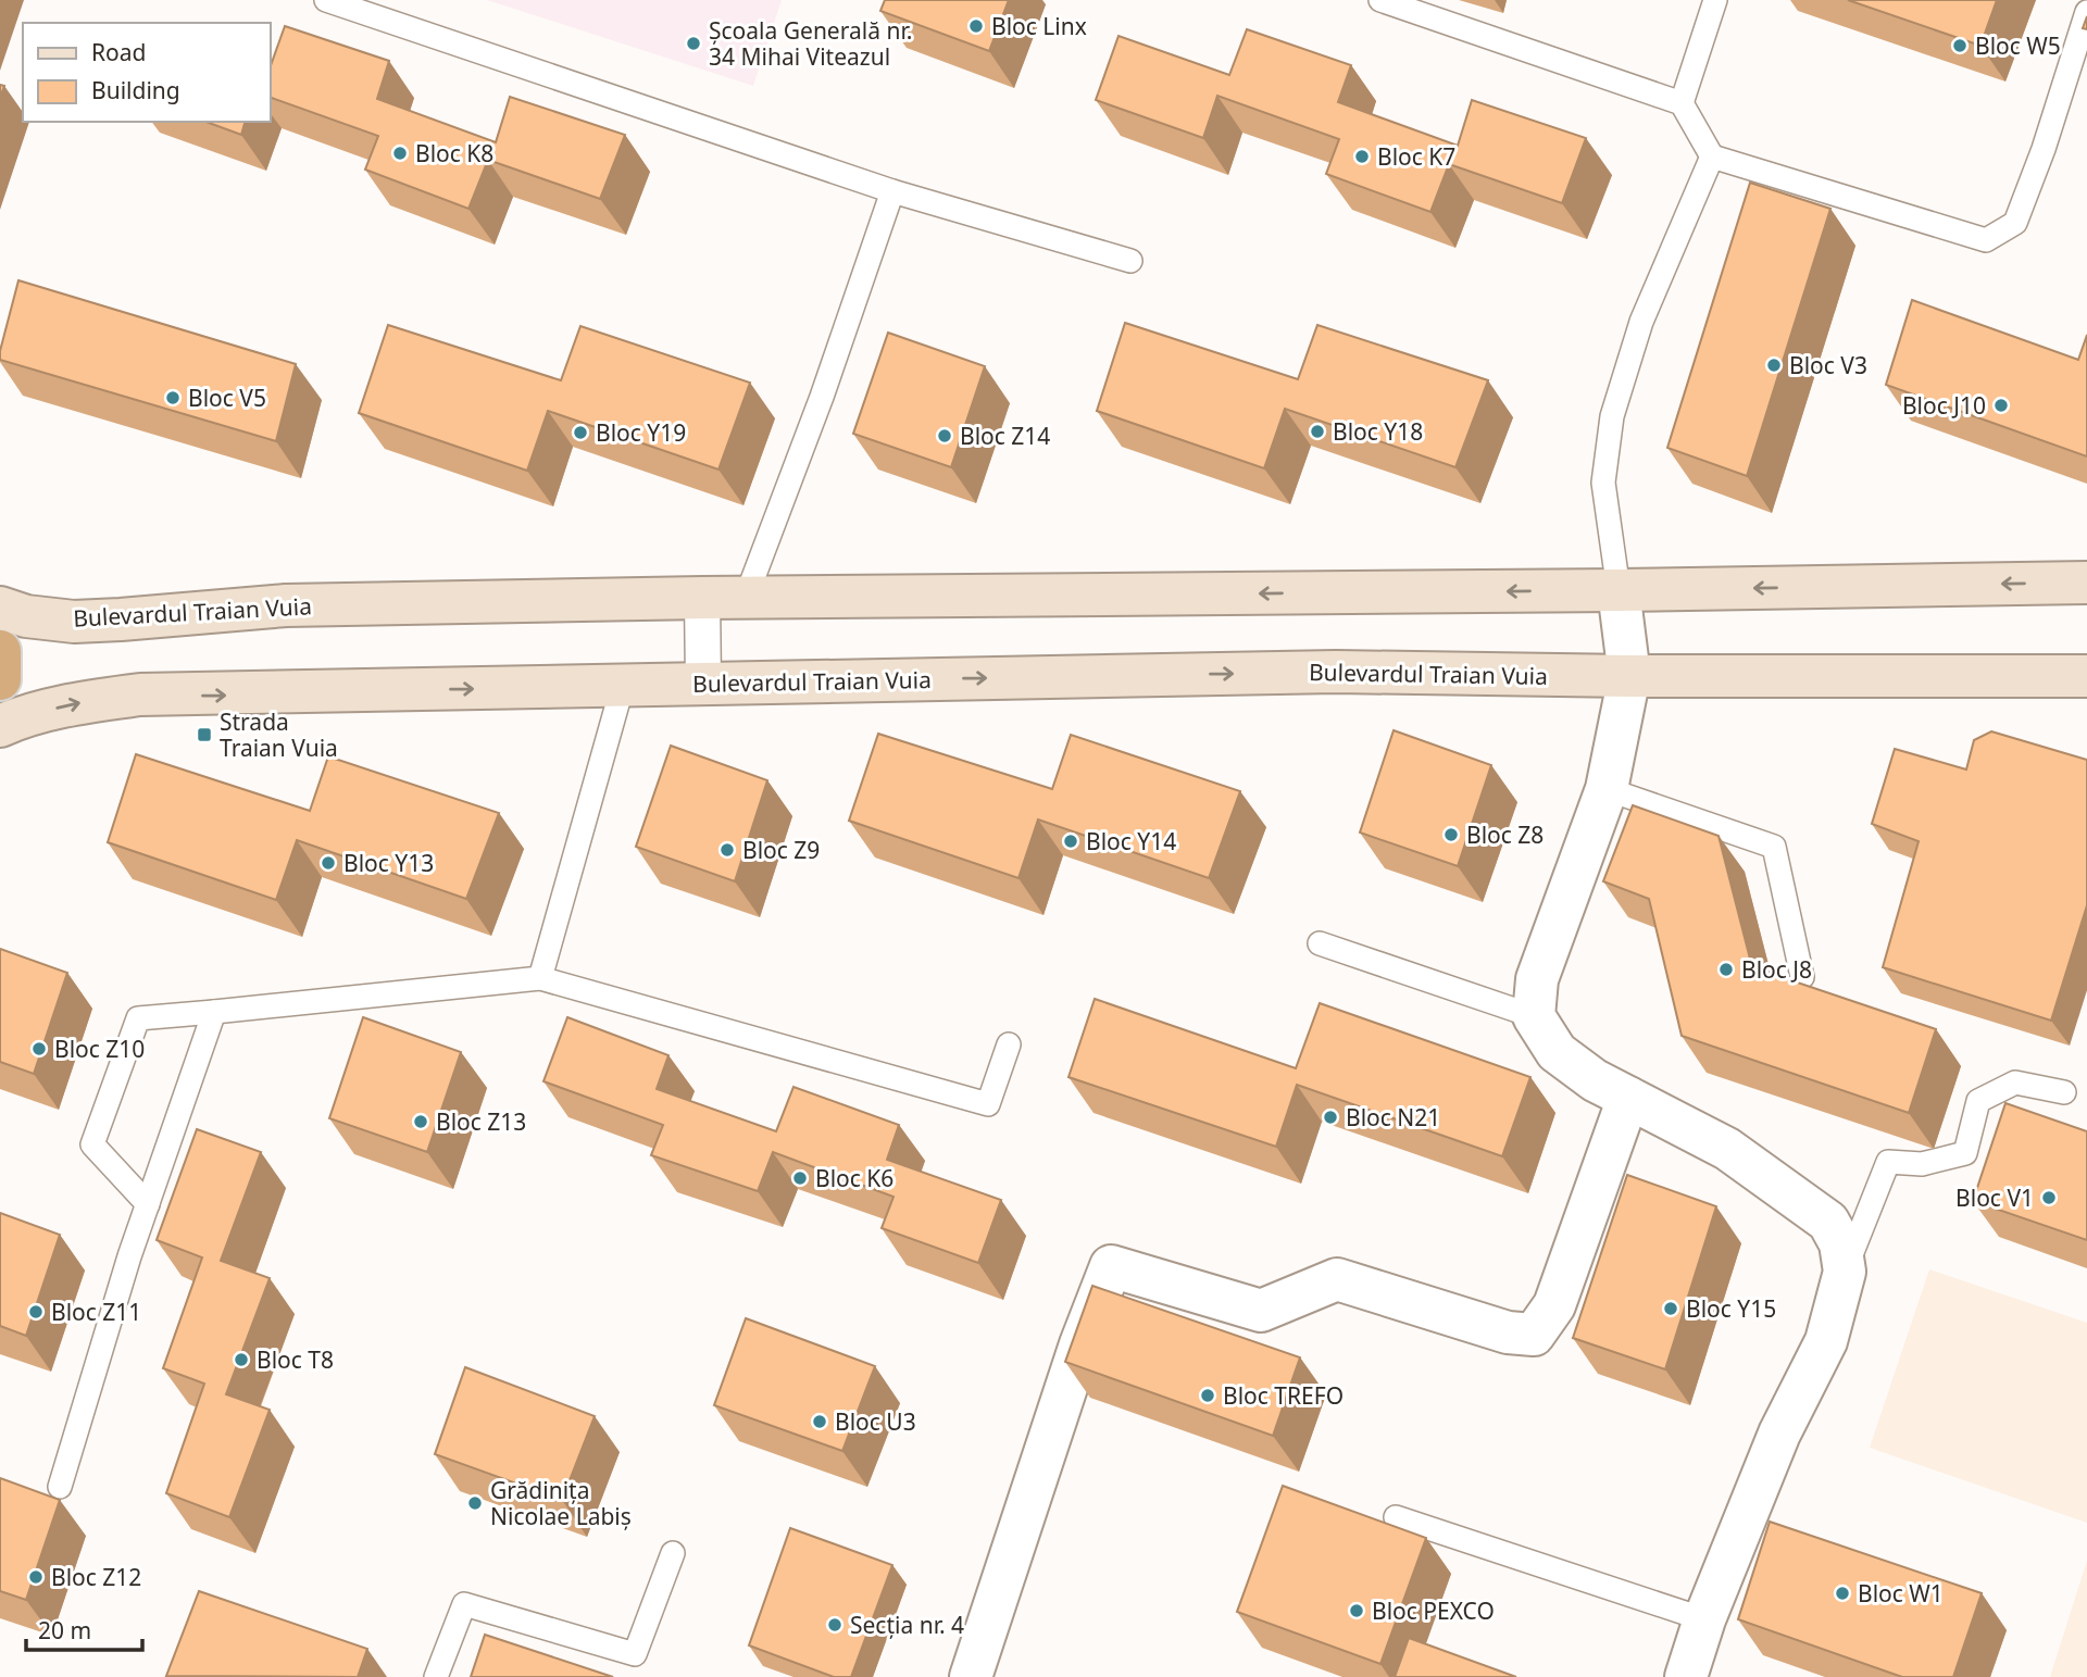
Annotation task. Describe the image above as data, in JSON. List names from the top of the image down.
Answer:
{
  "streets": {
    "main road": ["Bulevardul Traian Vuia"]
  },
  "places": {
    "other": [
      "Bloc Linx",
      "Școala Generală nr. 34 Mihai Viteazul",
      "Bloc W5",
      "Bloc K8",
      "Bloc K7",
      "Bloc V3",
      "Bloc V5",
      "Bloc J10",
      "Bloc Y18",
      "Bloc Y19",
      "Bloc Z14",
      "Bloc Z8",
      "Bloc Y14",
      "Bloc Z9",
      "Bloc Y13",
      "Bloc J8",
      "Bloc Z10",
      "Bloc N21",
      "Bloc Z13",
      "Bloc K6",
      "Bloc V1",
      "Bloc Y15",
      "Bloc Z11",
      "Bloc T8",
      "Bloc TREFO",
      "Bloc U3",
      "Grădinița Nicolae Labiș",
      "Bloc Z12",
      "Bloc W1",
      "Bloc PEXCO",
      "Secția nr. 4"
    ],
    "transit": ["Strada Traian Vuia"]
  },
  "legend": ["Road", "Building"],
  "scale_bar": "20 m"
}
